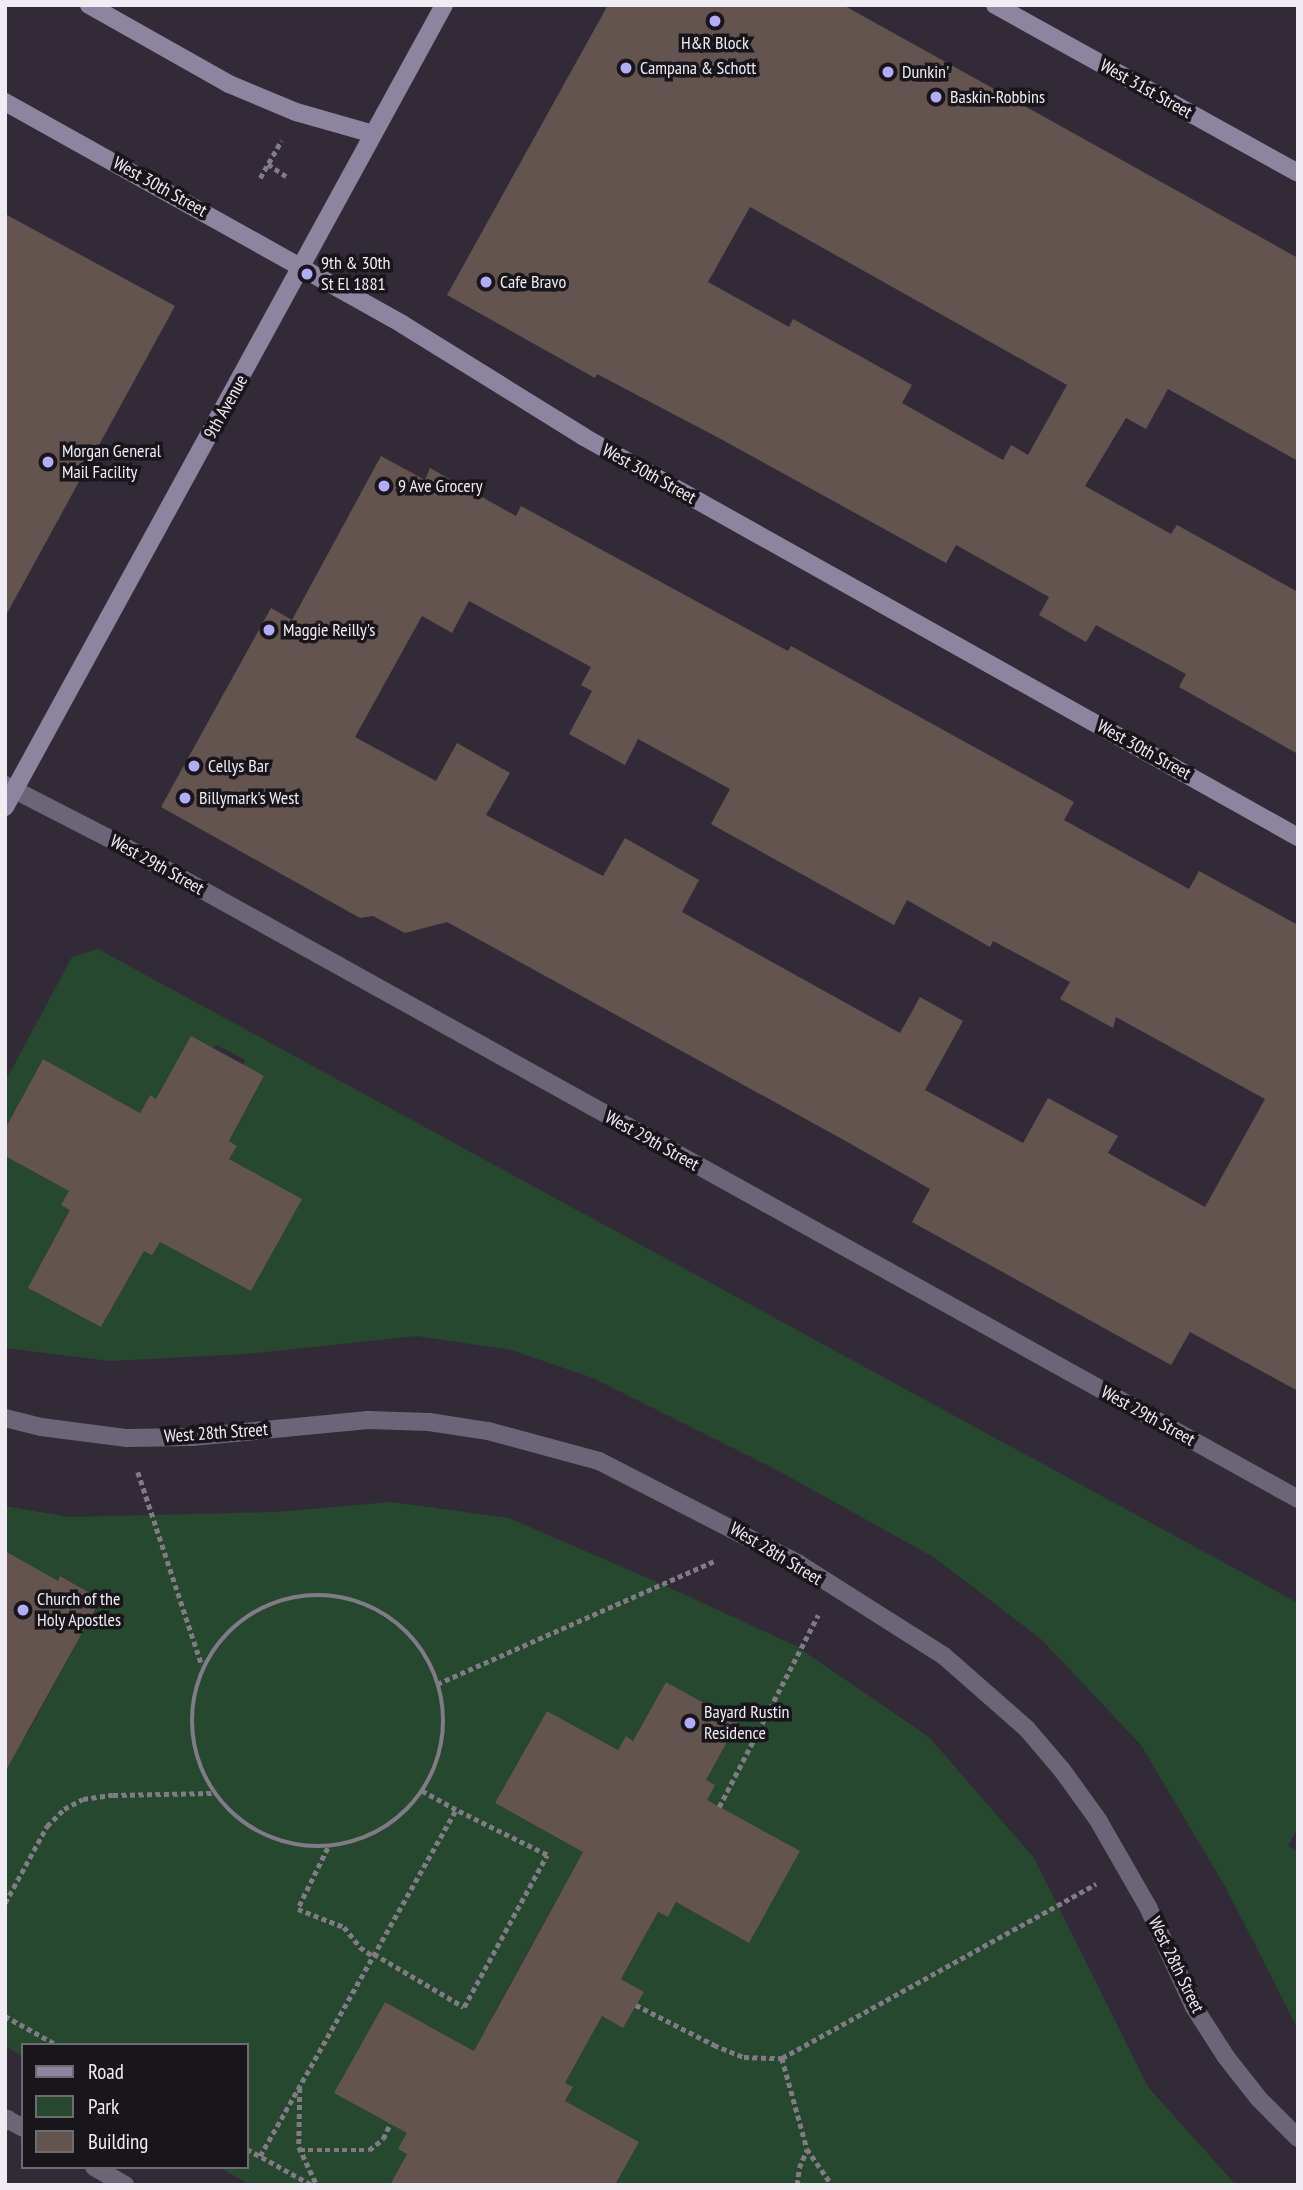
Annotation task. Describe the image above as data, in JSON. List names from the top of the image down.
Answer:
{
  "streets": {
    "main road": ["West 31st Street", "West 30th Street", "9th Avenue"],
    "street": ["West 29th Street", "West 28th Street"]
  },
  "crossings": [
    ["West 30th Street", "9th Avenue"],
    ["9th Avenue", "West 29th Street"]
  ],
  "places": [
    "H&R Block",
    "Campana & Schott",
    "Dunkin'",
    "Baskin-Robbins",
    "9th & 30th St El 1881",
    "Cafe Bravo",
    "Morgan General Mail Facility",
    "9 Ave Grocery",
    "Maggie Reilly's",
    "Cellys Bar",
    "Billymark's West",
    "Church of the Holy Apostles",
    "Bayard Rustin Residence"
  ],
  "legend": ["Road", "Park", "Building"]
}
